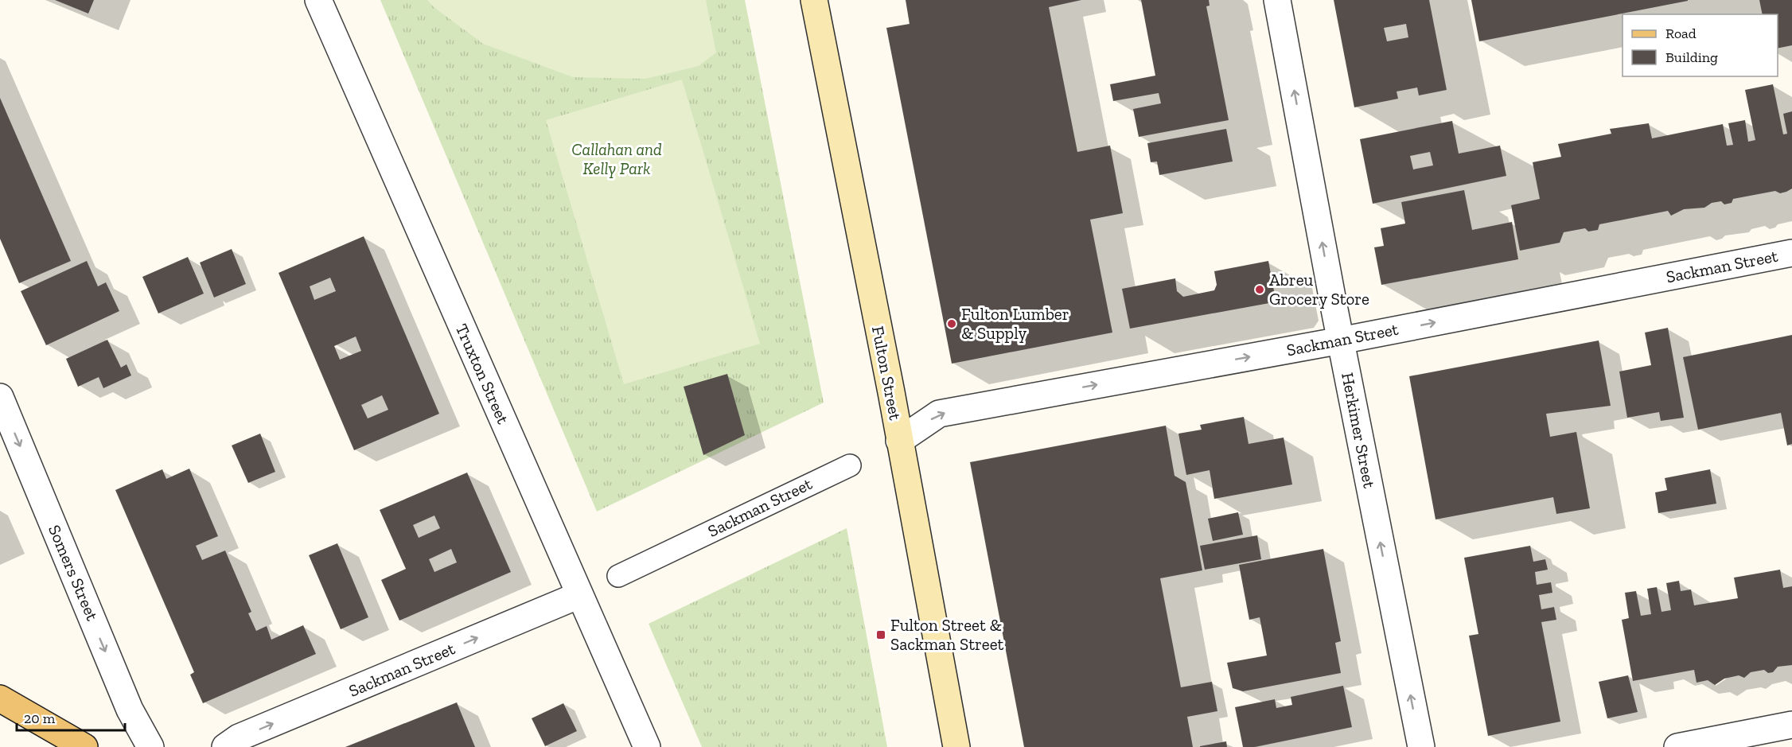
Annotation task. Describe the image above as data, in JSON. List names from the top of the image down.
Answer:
{
  "streets": {
    "main road": ["Fulton Street"],
    "street": [
      "Sackman Street",
      "Truxton Street",
      "Herkimer Street",
      "Somers Street"
    ]
  },
  "crossings": [
    ["Sackman Street", "Fulton Street"],
    ["Sackman Street", "Truxton Street"],
    ["Sackman Street", "Herkimer Street"]
  ],
  "one_way": ["Sackman Street", "Herkimer Street", "Somers Street"],
  "parks": ["Callahan and Kelly Park"],
  "places": {
    "other": ["Abreu Grocery Store", "Fulton Lumber & Supply"],
    "transit": ["Fulton Street & Sackman Street"]
  },
  "legend": ["Road", "Building"],
  "scale_bar": "20 m"
}
